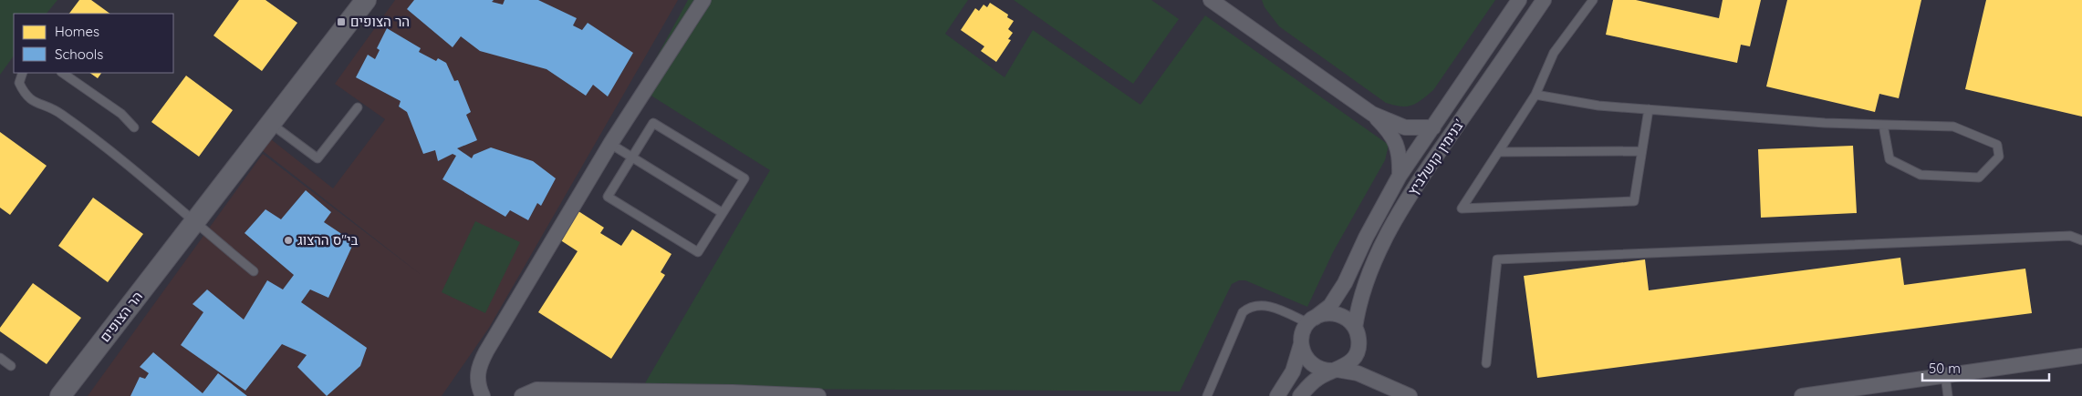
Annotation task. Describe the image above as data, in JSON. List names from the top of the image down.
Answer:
{
  "streets": {
    "street": ["בנימין קושלביץ'", "הר הצופים"]
  },
  "places": {
    "transit": ["הר הצופים"],
    "other": ["בי\"ס הרצוג"]
  },
  "legend": ["Homes", "Schools"],
  "scale_bar": "50 m"
}
